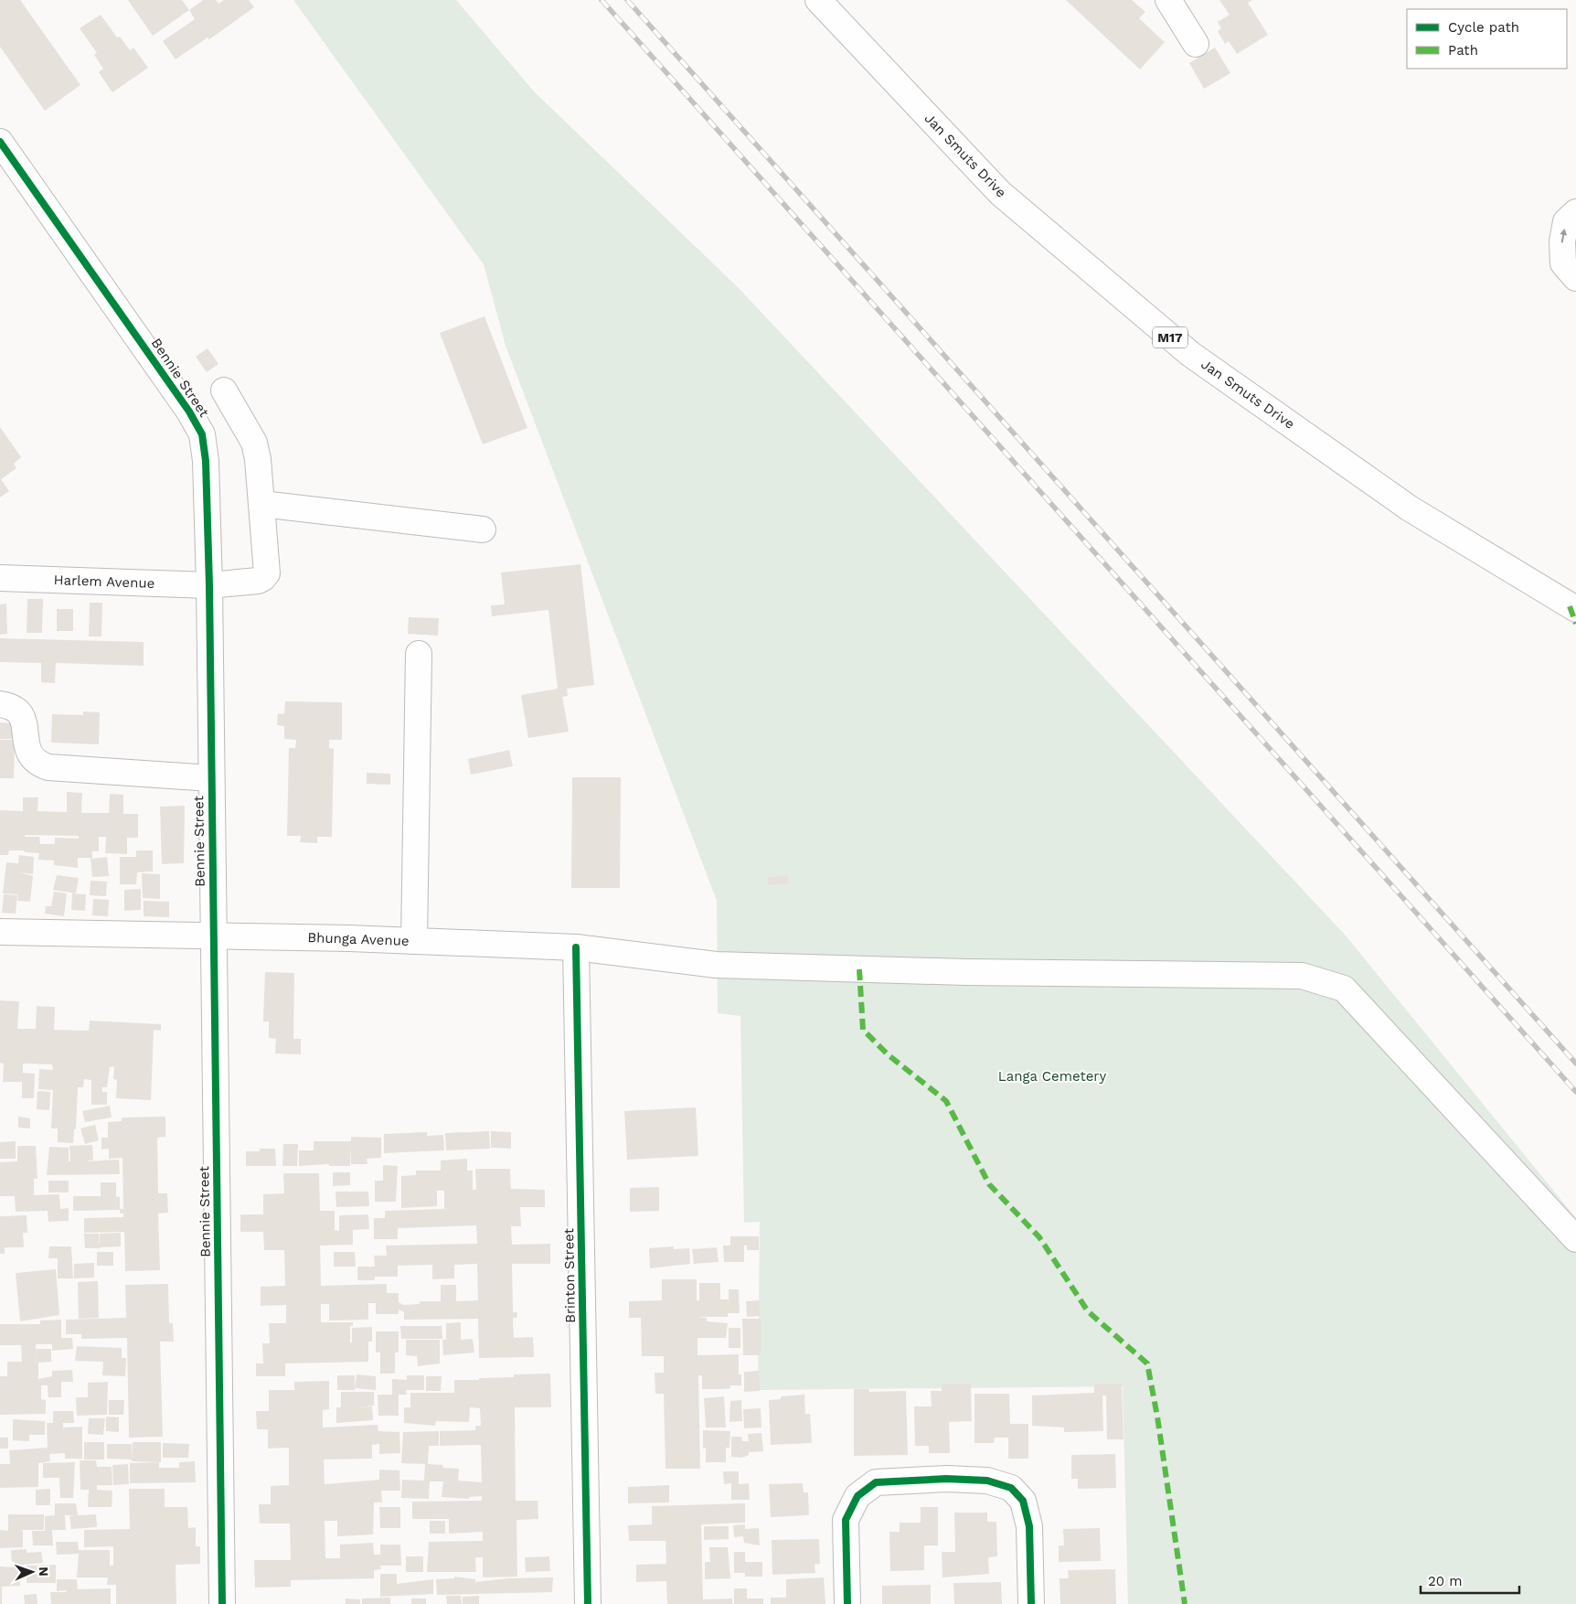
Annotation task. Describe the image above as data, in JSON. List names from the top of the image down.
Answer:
{
  "streets": {
    "street": [
      "Jan Smuts Drive",
      "M17",
      "Bennie Street",
      "Harlem Avenue",
      "Bhunga Avenue",
      "Brinton Street"
    ]
  },
  "crossings": [
    ["Bennie Street", "Harlem Avenue"],
    ["Bennie Street", "Bhunga Avenue"],
    ["Bhunga Avenue", "Brinton Street"]
  ],
  "parks": ["Langa Cemetery"],
  "legend": ["Cycle path", "Path"],
  "scale_bar": "20 m",
  "north": "right"
}
